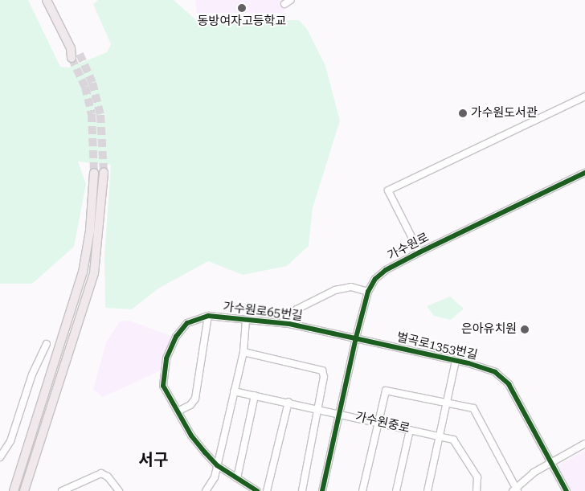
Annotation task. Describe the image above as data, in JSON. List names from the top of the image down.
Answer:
{
  "streets": {
    "street": [
      "가수원로",
      "가수원로65번길",
      "벌곡로1353번길",
      "가수원중로"
    ]
  },
  "crossings": [
    ["가수원로", "가수원로65번길"],
    ["가수원로", "벌곡로1353번길"],
    ["가수원로", "가수원중로"],
    ["가수원로65번길", "벌곡로1353번길"],
    ["가수원로65번길", "가수원중로"]
  ],
  "districts": ["서구"],
  "places": ["동방여자고등학교", "가수원도서관", "은아유치원"]
}
